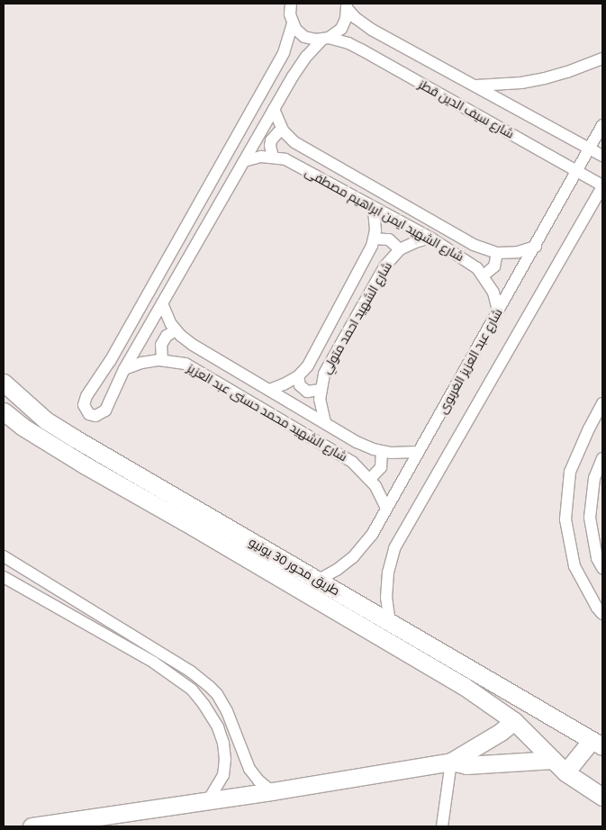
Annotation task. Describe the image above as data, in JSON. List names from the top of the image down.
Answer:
{
  "streets": {
    "street": [
      "شارع سيف الدين قطز",
      "شارع الشهيد ايمن ابراهيم مصطفى",
      "شارع الشهيد احمد متولي",
      "شارع عبد العزيز الغربوى",
      "شارع الشهيد محمد حسنى عبد العزيز",
      "طريق محور 30 يونيو"
    ]
  },
  "crossings": [
    ["شارع سيف الدين قطز", "شارع عبد العزيز الغربوى"],
    ["شارع الشهيد ايمن ابراهيم مصطفى", "شارع الشهيد احمد متولي"],
    ["شارع الشهيد ايمن ابراهيم مصطفى", "شارع عبد العزيز الغربوى"],
    ["شارع الشهيد احمد متولي", "شارع الشهيد محمد حسنى عبد العزيز"],
    ["شارع عبد العزيز الغربوى", "شارع الشهيد محمد حسنى عبد العزيز"],
    ["شارع عبد العزيز الغربوى", "طريق محور 30 يونيو"]
  ]
}
